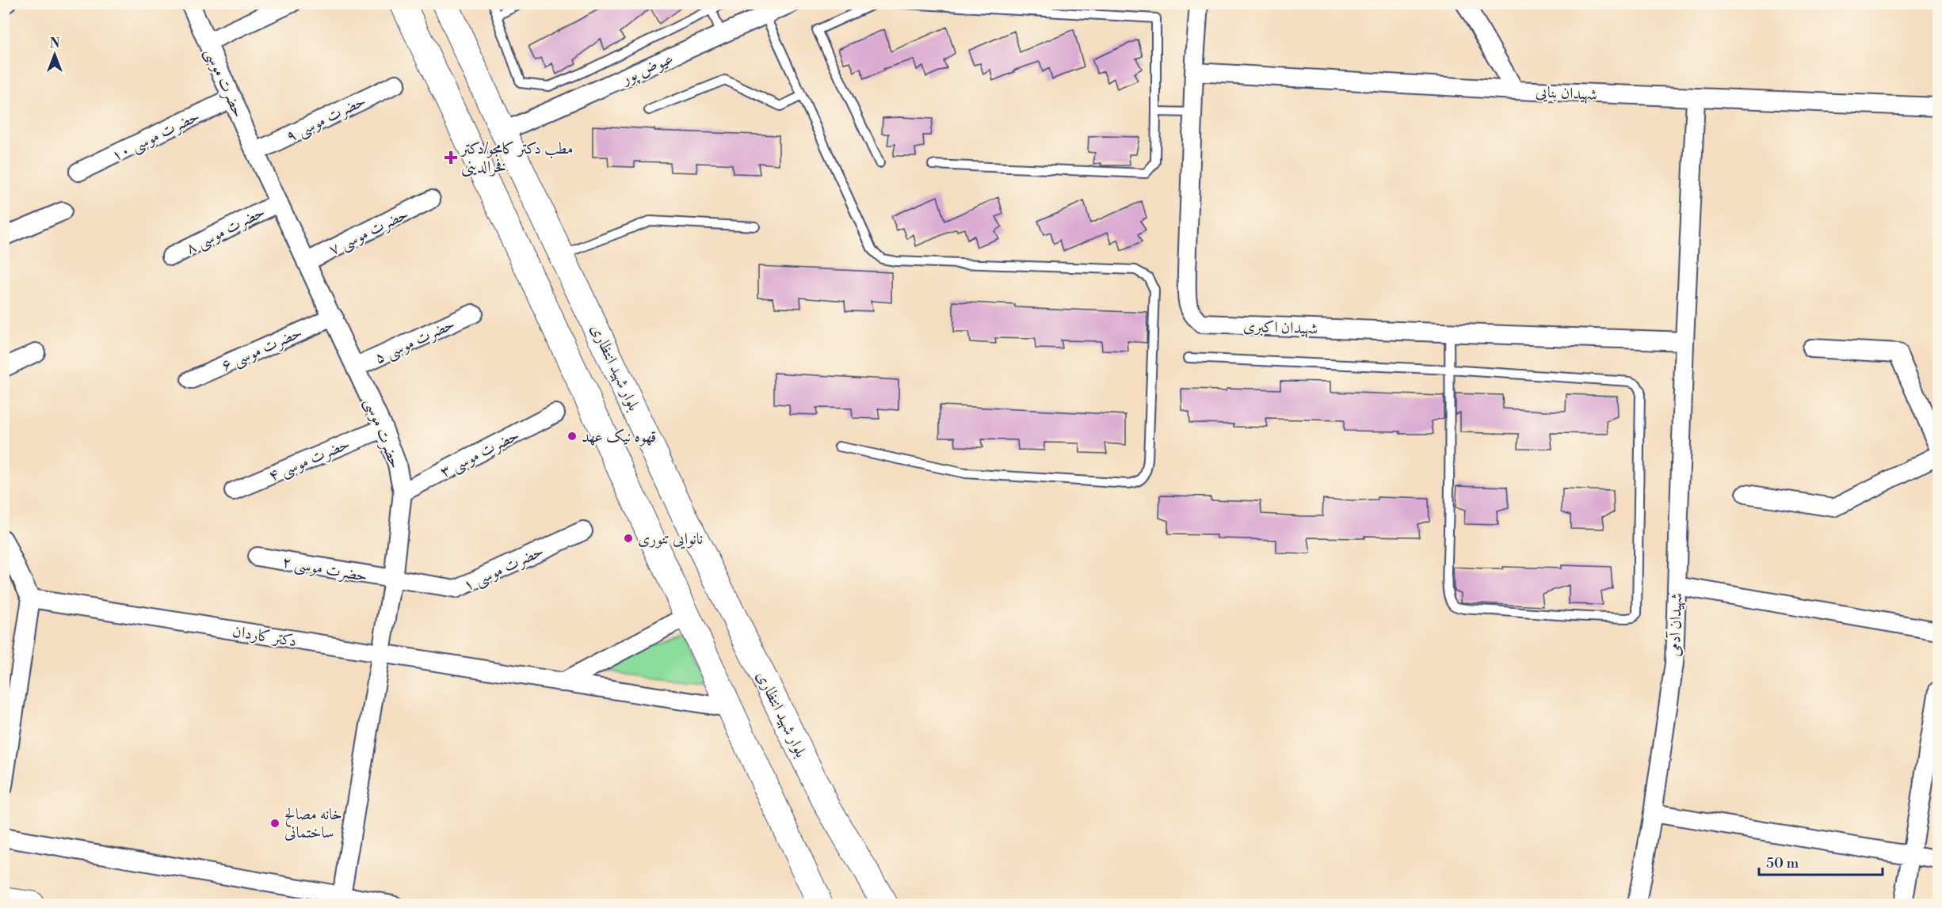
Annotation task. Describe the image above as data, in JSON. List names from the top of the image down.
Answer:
{
  "streets": {
    "main road": ["بلوار شهید انتظاری"],
    "street": [
      "عیوض پور",
      "حضرت موسی",
      "شهیدان بنایی",
      "حضرت موسی ۹",
      "حضرت موسی ۱۰",
      "حضرت موسی ۸",
      "حضرت موسی ۷",
      "شهیدان اکبری",
      "حضرت موسی ۵",
      "حضرت موسی ۶",
      "حضرت موسی ۳",
      "حضرت موسی ۴",
      "حضرت موسی ۱",
      "حضرت موسی ۲",
      "شهیدان آدمی",
      "دکتر کاردان"
    ]
  },
  "crossings": [
    ["عیوض پور", "بلوار شهید انتظاری"],
    ["حضرت موسی", "حضرت موسی ۹"],
    ["حضرت موسی", "حضرت موسی ۱۰"],
    ["حضرت موسی", "حضرت موسی ۸"],
    ["حضرت موسی", "حضرت موسی ۷"],
    ["حضرت موسی", "حضرت موسی ۵"],
    ["حضرت موسی", "حضرت موسی ۶"],
    ["حضرت موسی", "حضرت موسی ۳"],
    ["حضرت موسی", "حضرت موسی ۴"],
    ["حضرت موسی", "حضرت موسی ۱"],
    ["حضرت موسی", "حضرت موسی ۲"],
    ["حضرت موسی", "دکتر کاردان"],
    ["شهیدان بنایی", "شهیدان اکبری"],
    ["شهیدان بنایی", "شهیدان آدمی"],
    ["شهیدان اکبری", "شهیدان آدمی"],
    ["حضرت موسی ۱", "حضرت موسی ۲"]
  ],
  "places": {
    "health": ["مطب دکتر کامجو/دکتر فخرالدینی"],
    "other": ["قهوه نیک عهد", "نانوایی تنوری", "خانه مصالح ساختمانی"]
  },
  "scale_bar": "50 m",
  "north": "top"
}
